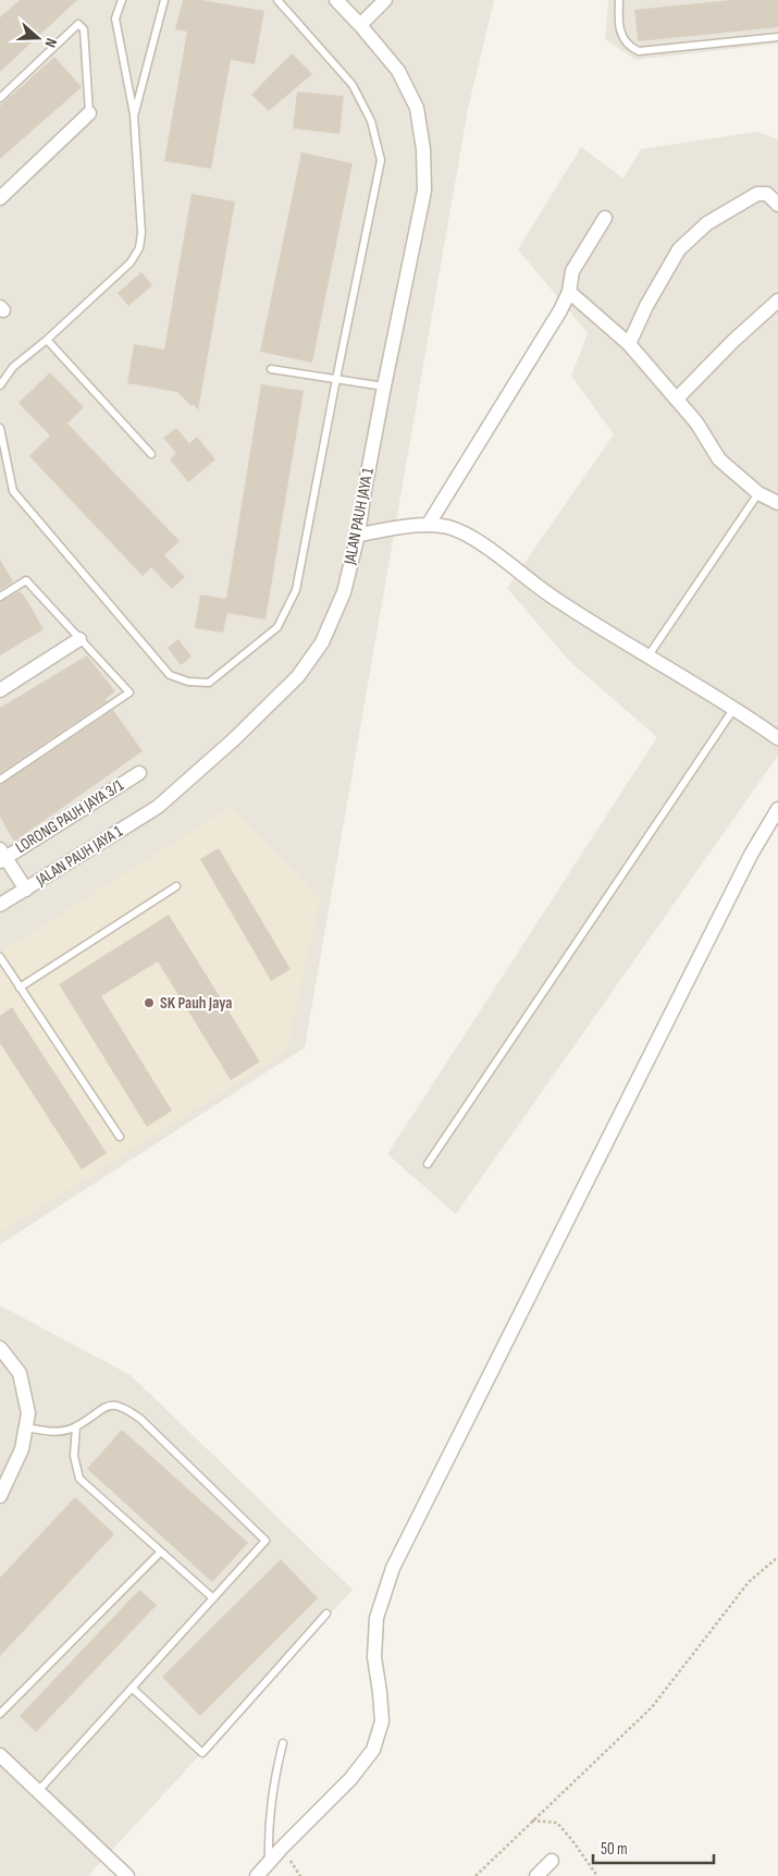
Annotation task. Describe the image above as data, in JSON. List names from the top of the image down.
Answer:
{
  "streets": {
    "street": ["JALAN PAUH JAYA 1", "LORONG PAUH JAYA 3/1"]
  },
  "places": ["SK Pauh Jaya"],
  "scale_bar": "50 m",
  "north": "right"
}
